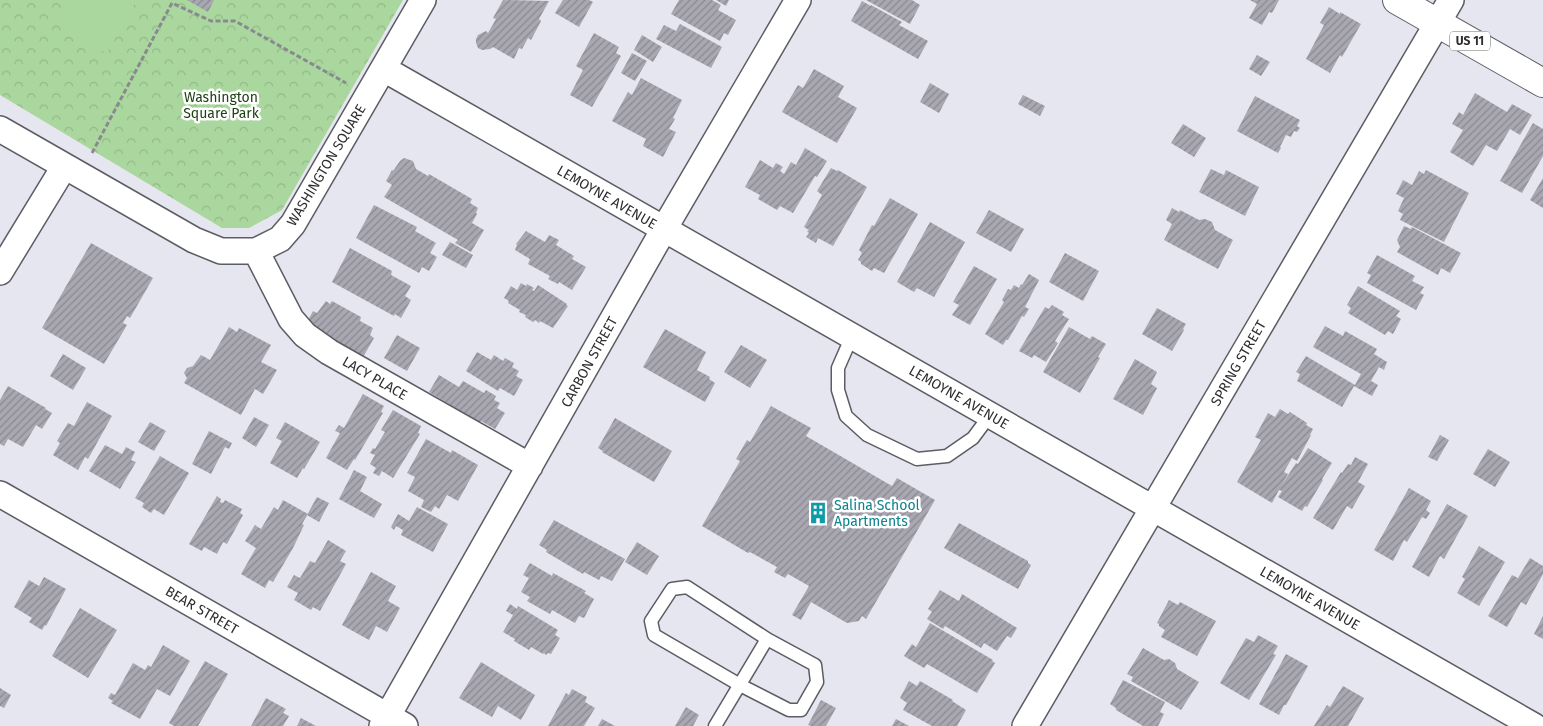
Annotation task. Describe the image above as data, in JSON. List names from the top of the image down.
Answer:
{
  "streets": {
    "main road": ["US 11"],
    "street": [
      "WASHINGTON SQUARE",
      "LEMOYNE AVENUE",
      "CARBON STREET",
      "SPRING STREET",
      "LACY PLACE",
      "BEAR STREET"
    ]
  },
  "crossings": [
    ["US 11", "SPRING STREET"],
    ["WASHINGTON SQUARE", "LEMOYNE AVENUE"],
    ["WASHINGTON SQUARE", "LACY PLACE"],
    ["LEMOYNE AVENUE", "CARBON STREET"],
    ["LEMOYNE AVENUE", "SPRING STREET"],
    ["CARBON STREET", "LACY PLACE"],
    ["CARBON STREET", "BEAR STREET"]
  ],
  "parks": ["Washington Square Park"],
  "places": {
    "building": ["Salina School Apartments"]
  }
}
